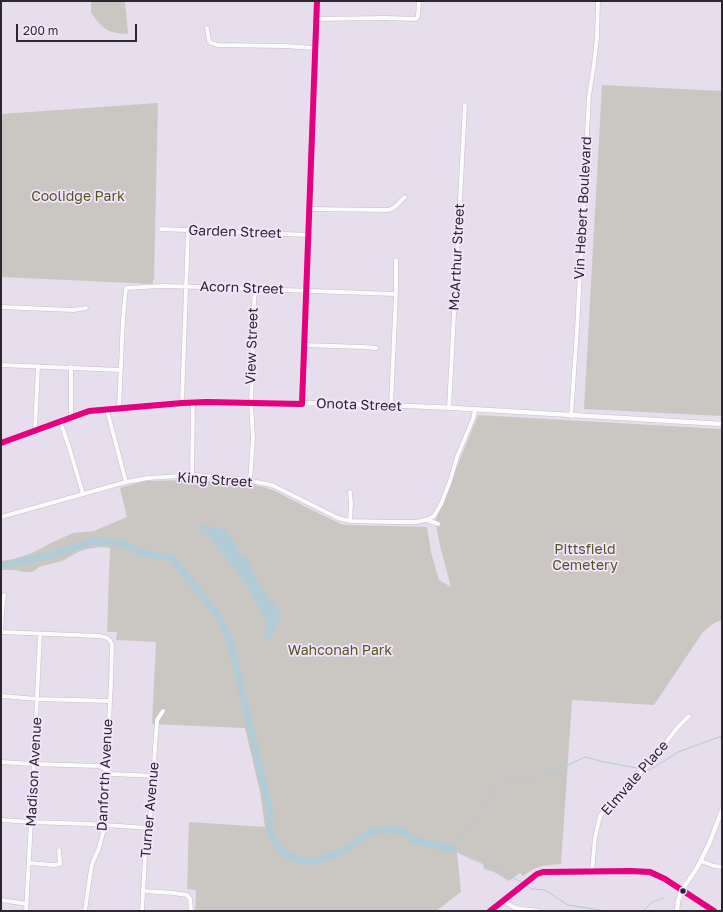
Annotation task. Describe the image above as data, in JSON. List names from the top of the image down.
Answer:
{
  "streets": {
    "street": [
      "Vin Hebert Boulevard",
      "Garden Street",
      "McArthur Street",
      "Acorn Street",
      "View Street",
      "Onota Street",
      "King Street",
      "Madison Avenue",
      "Danforth Avenue",
      "Elmvale Place",
      "Turner Avenue"
    ]
  },
  "crossings": [
    ["Vin Hebert Boulevard", "Onota Street"],
    ["McArthur Street", "Onota Street"],
    ["Acorn Street", "View Street"],
    ["View Street", "Onota Street"],
    ["View Street", "King Street"],
    ["Madison Avenue", "Danforth Avenue"]
  ],
  "parks": ["Coolidge Park", "Pittsfield Cemetery", "Wahconah Park"],
  "scale_bar": "200 m"
}
